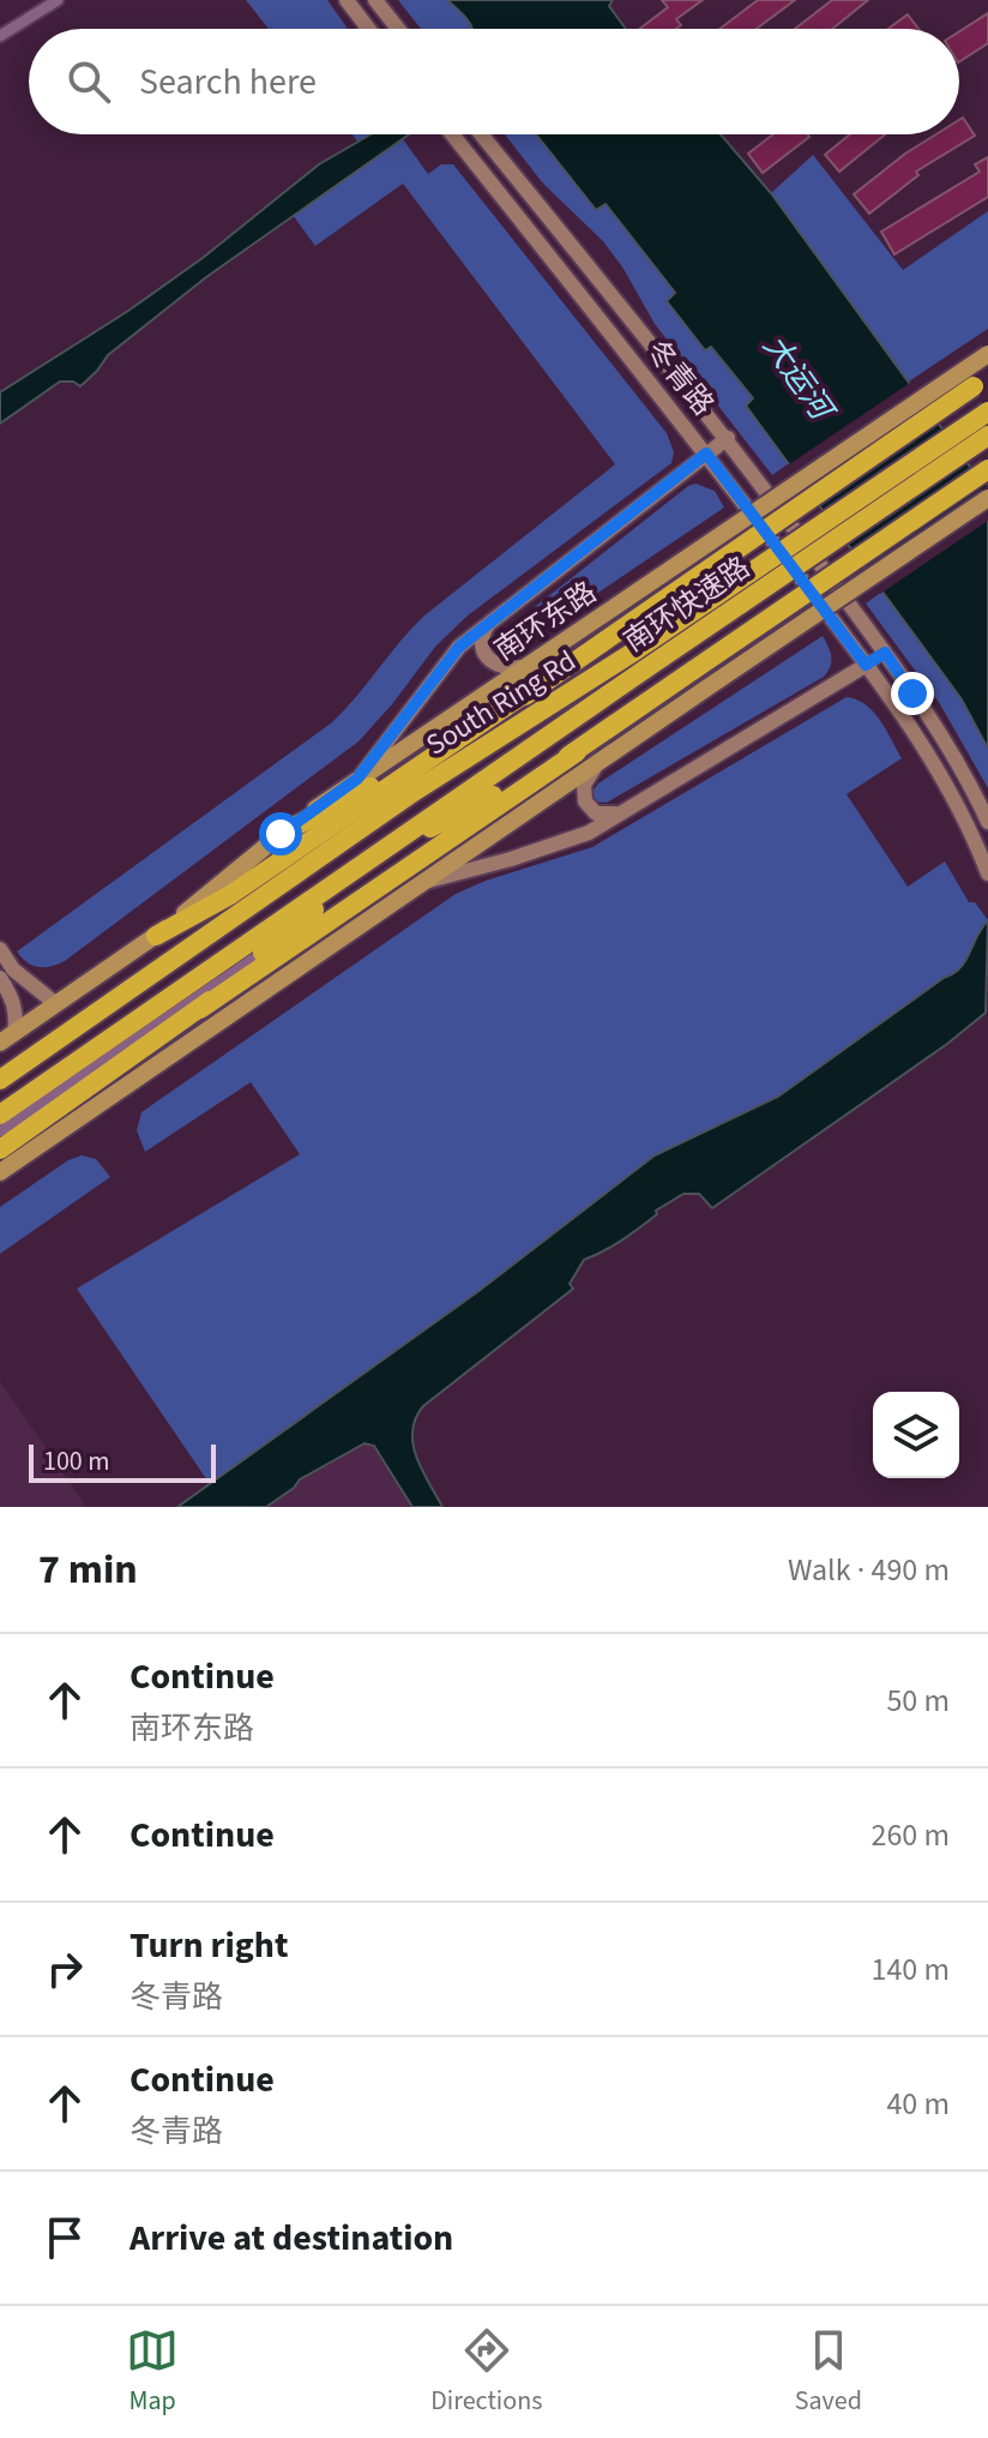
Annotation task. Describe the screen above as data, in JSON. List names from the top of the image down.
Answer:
{
  "streets": {
    "highway": ["南环快速路", "South Ring Rd"],
    "main road": ["冬青路", "南环东路"]
  },
  "crossings": [
    ["南环快速路", "South Ring Rd"]
  ],
  "water": ["大运河"],
  "scale_bar": "100 m",
  "page": {
    "search": "Search here",
    "scale": "100 m",
    "heading": ["7 min", "Walk · 490 m"],
    "list": [
      ["Continue", "南环东路", "50 m"],
      ["Continue", "260 m"],
      ["Turn right", "冬青路", "140 m"],
      ["Continue", "冬青路", "40 m"],
      "Arrive at destination"
    ],
    "nav": ["Map", "Directions", "Saved"]
  }
}
